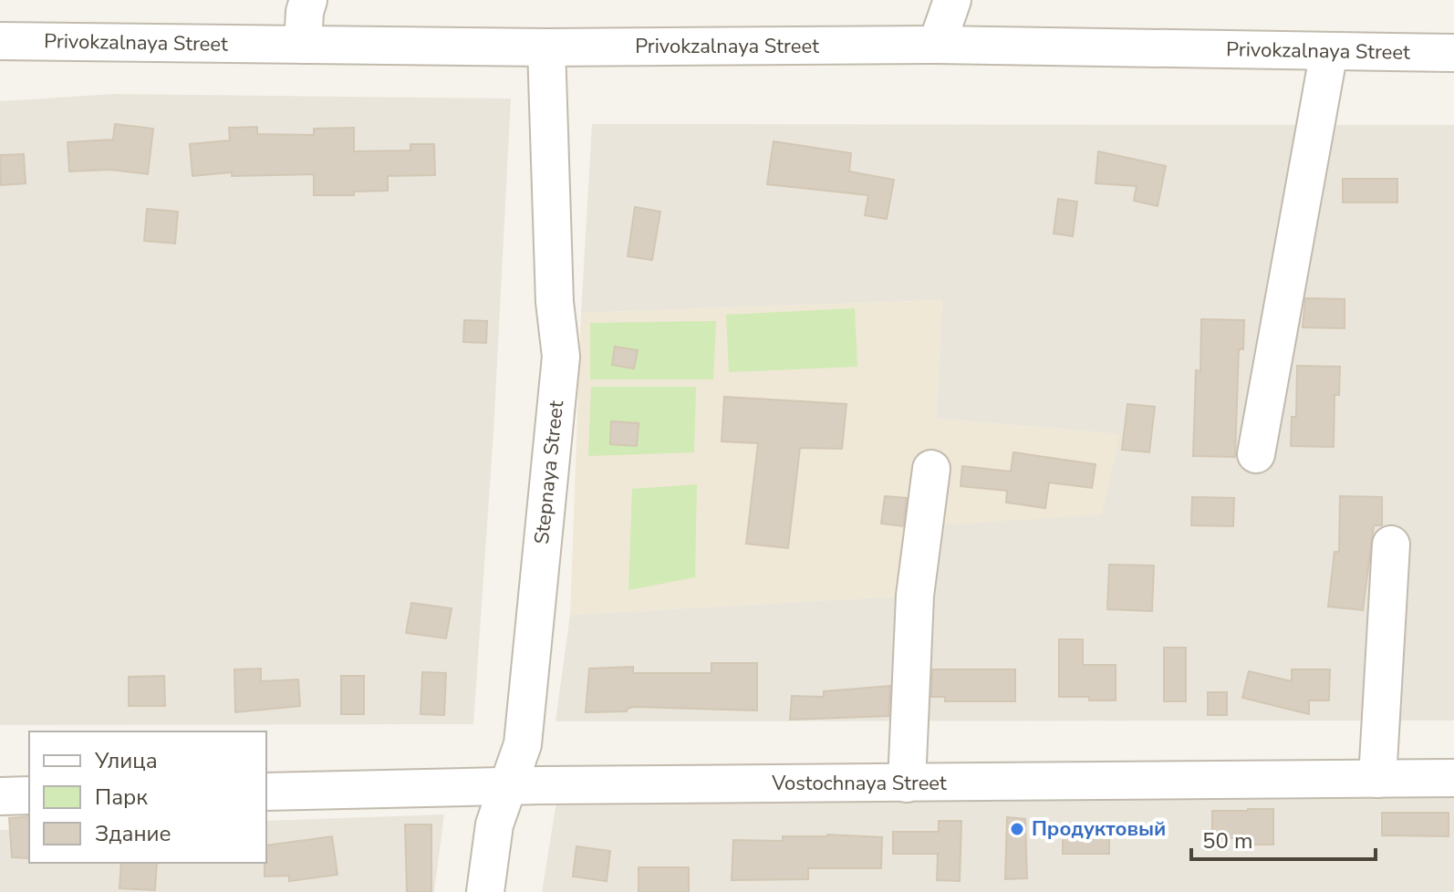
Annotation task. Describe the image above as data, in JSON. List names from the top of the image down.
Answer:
{
  "streets": {
    "street": ["Privokzalnaya Street", "Stepnaya Street", "Vostochnaya Street"]
  },
  "crossings": [
    ["Privokzalnaya Street", "Stepnaya Street"],
    ["Stepnaya Street", "Vostochnaya Street"]
  ],
  "places": ["Продуктовый"],
  "legend": ["Улица", "Парк", "Здание"],
  "scale_bar": "50 m"
}
